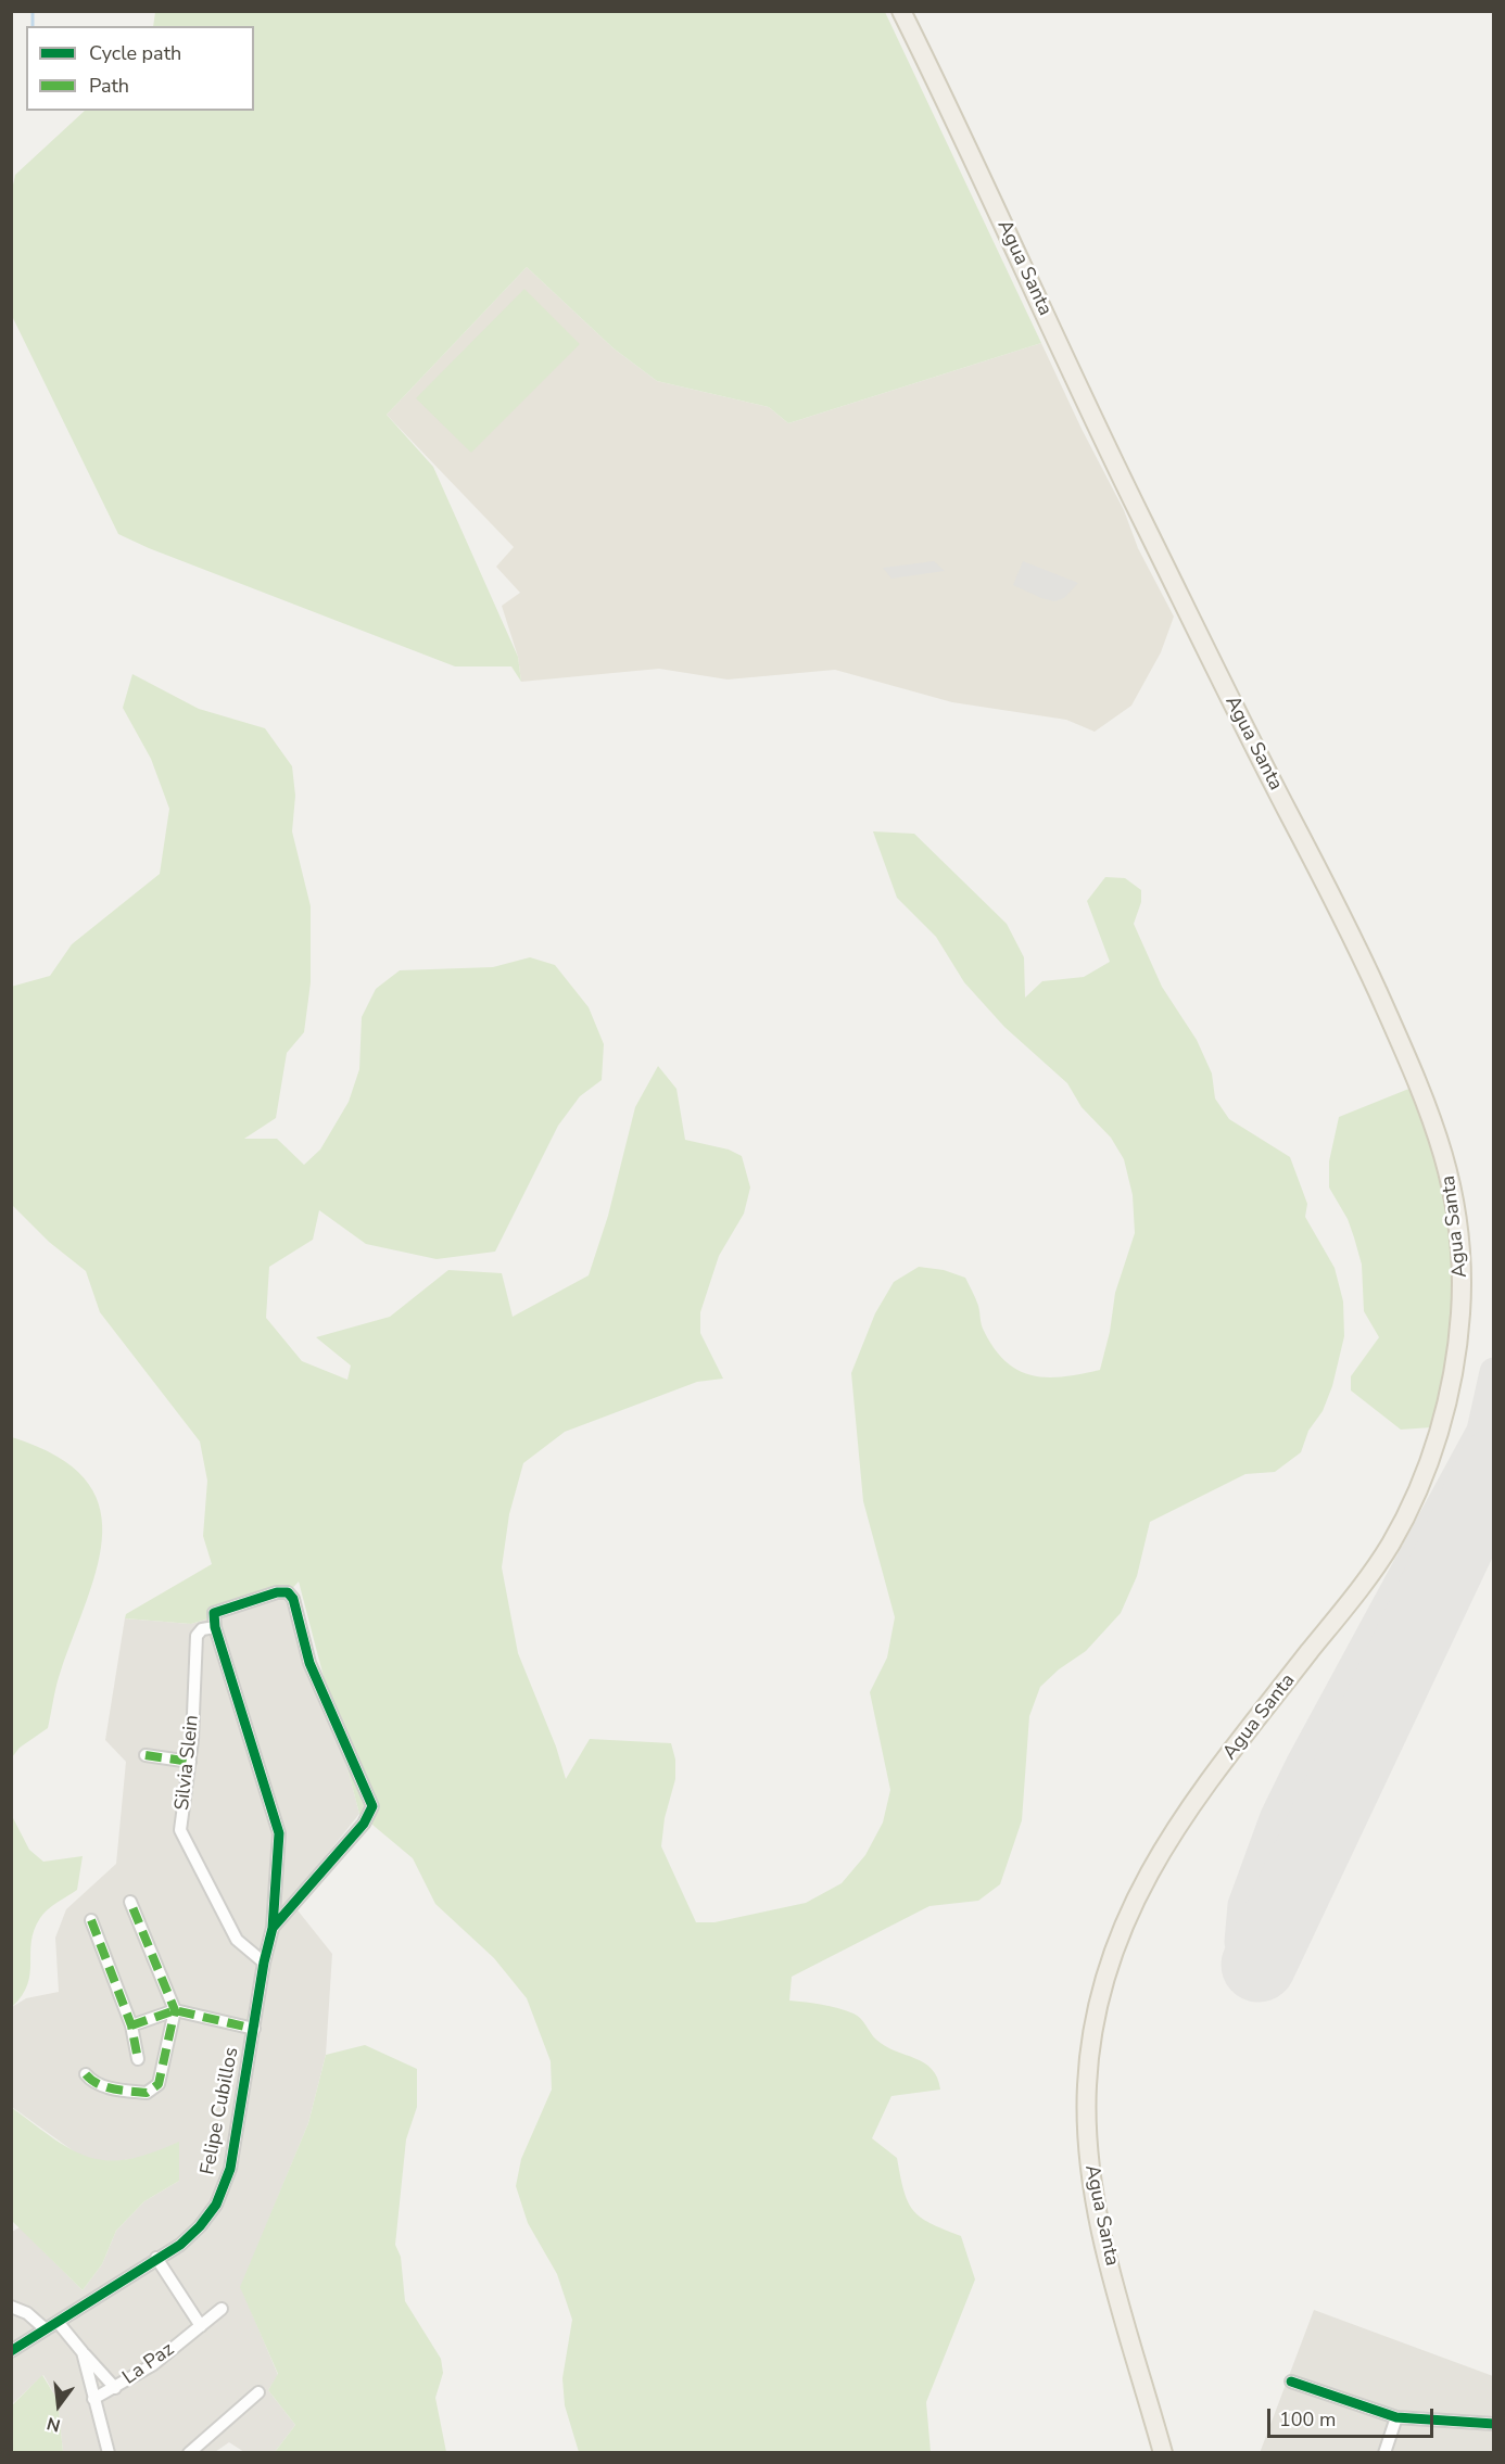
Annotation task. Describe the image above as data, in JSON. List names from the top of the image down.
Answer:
{
  "streets": {
    "main road": ["Agua Santa"],
    "street": ["Silvia Slein", "Felipe Cubillos", "La Paz"]
  },
  "crossings": [
    ["Silvia Slein", "Felipe Cubillos"]
  ],
  "legend": ["Cycle path", "Path"],
  "scale_bar": "100 m",
  "north": "bottom"
}
